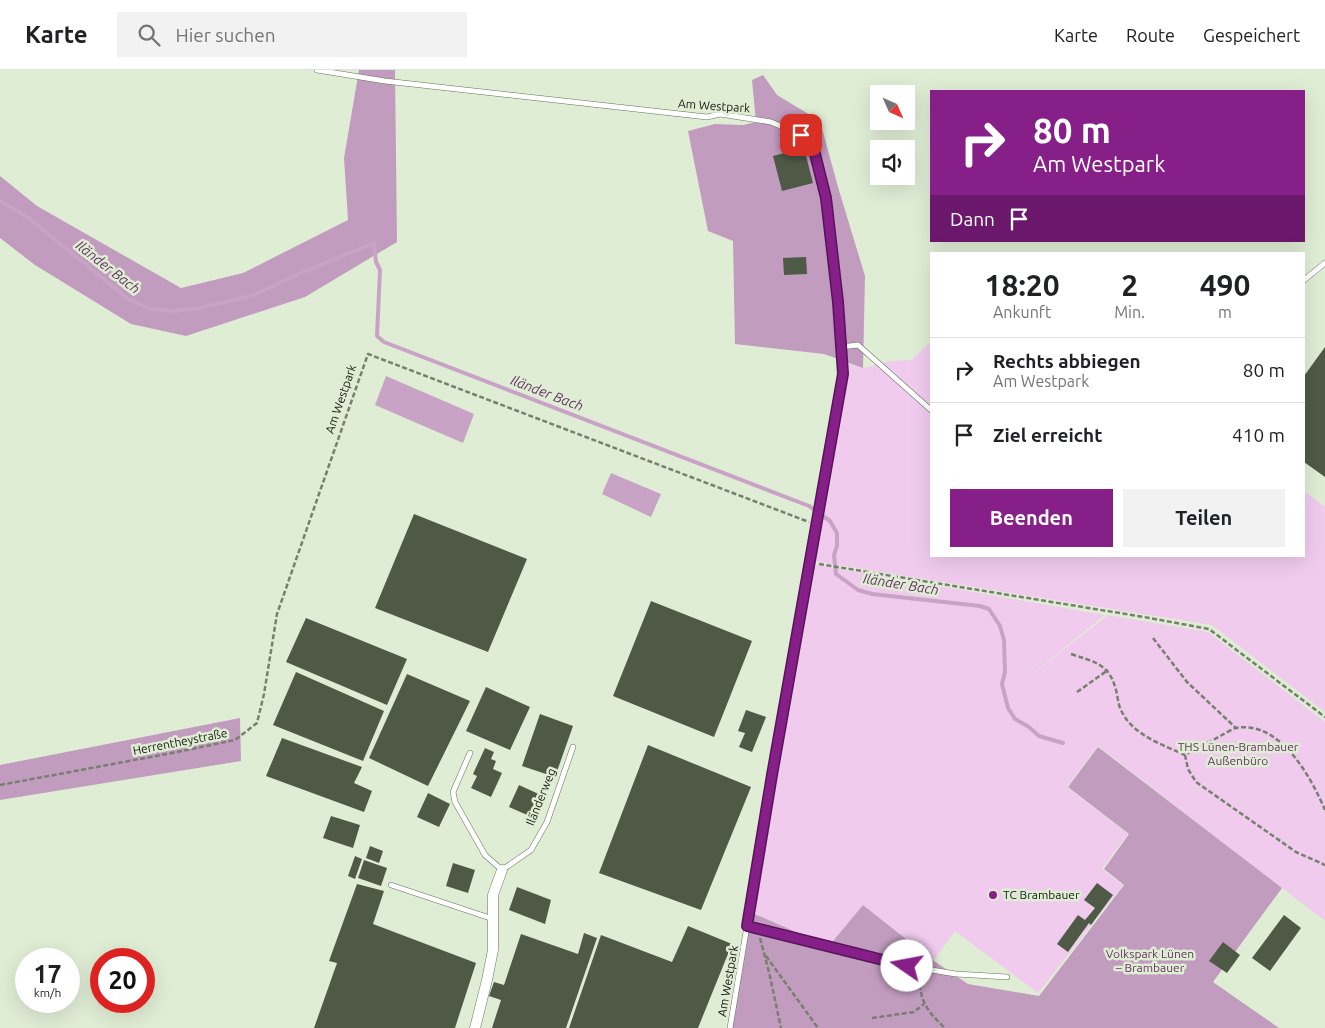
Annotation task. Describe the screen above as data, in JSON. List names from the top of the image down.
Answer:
{
  "streets": {
    "lane": ["Am Westpark", "Iländerweg"],
    "path": ["Herrentheystraße"]
  },
  "crossings": [
    ["Am Westpark", "Herrentheystraße"]
  ],
  "water": ["Iländer Bach"],
  "parks": ["THS Lünen-Brambauer Außenbüro", "Volkspark Lünen – Brambauer"],
  "places": ["TC Brambauer"],
  "north": "bottom right",
  "page": {
    "header": "Karte",
    "search": "Hier suchen",
    "nav": ["Karte", "Route", "Gespeichert"],
    "turn": ["80 m", "Am Westpark"],
    "then": "Dann",
    "eta": [
      "18:20",
      "Ankunft",
      "2",
      "Min.",
      "490",
      "m"
    ],
    "list": [
      {
        "name": "Rechts abbiegen",
        "note": "Am Westpark",
        "value": "80 m"
      },
      {
        "name": "Ziel erreicht",
        "value": "410 m"
      }
    ],
    "buttons": ["Beenden", "Teilen"],
    "speed": "17 km/h",
    "limit": "20"
  }
}
